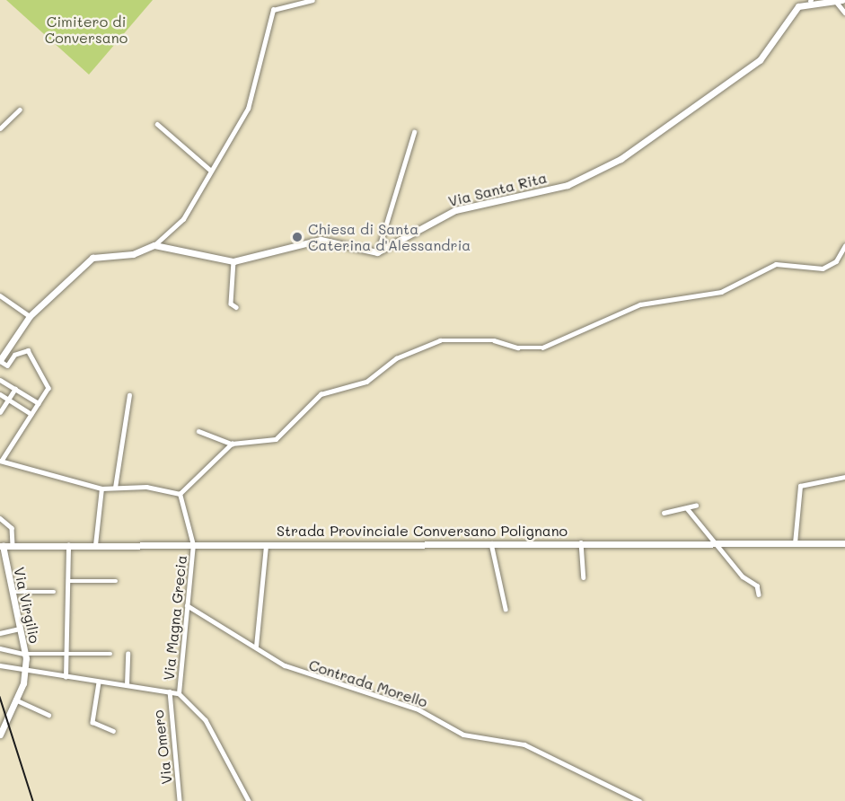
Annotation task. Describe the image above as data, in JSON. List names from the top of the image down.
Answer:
{
  "streets": {
    "street": [
      "Via Santa Rita",
      "Strada Provinciale Conversano Polignano",
      "Via Virgilio",
      "Via Magna Grecia",
      "Contrada Morello",
      "Via Omero"
    ]
  },
  "crossings": [
    ["Strada Provinciale Conversano Polignano", "Via Virgilio"],
    ["Strada Provinciale Conversano Polignano", "Via Magna Grecia"],
    ["Via Magna Grecia", "Contrada Morello"]
  ],
  "parks": ["Cimitero di Conversano"],
  "places": ["Chiesa di Santa Caterina d'Alessandria"]
}
